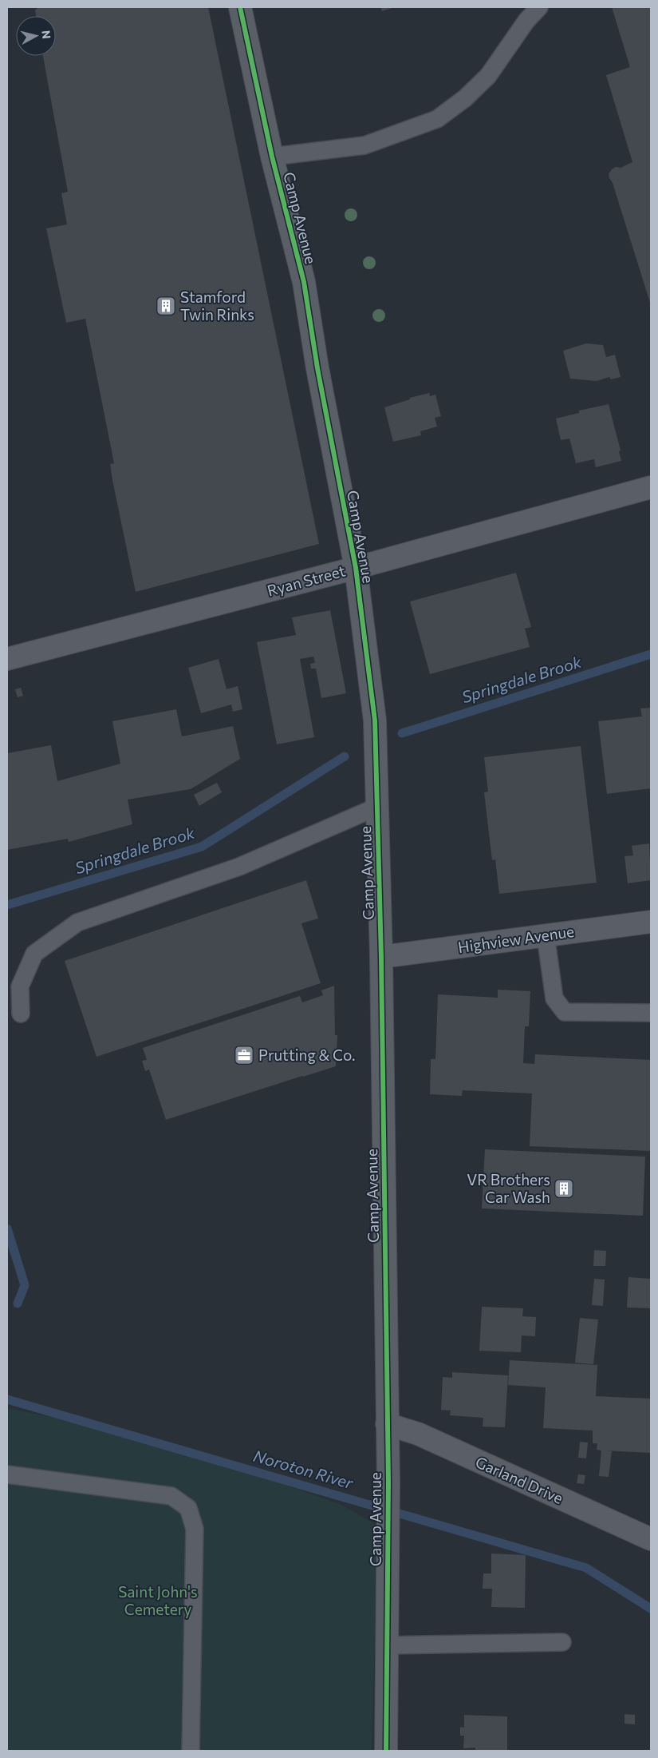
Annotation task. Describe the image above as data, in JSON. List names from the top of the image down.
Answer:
{
  "streets": {
    "street": [
      "Camp Avenue",
      "Ryan Street",
      "Highview Avenue",
      "Garland Drive"
    ]
  },
  "crossings": [
    ["Camp Avenue", "Ryan Street"],
    ["Camp Avenue", "Highview Avenue"],
    ["Camp Avenue", "Garland Drive"]
  ],
  "water": ["Springdale Brook", "Noroton River"],
  "parks": ["Saint John's Cemetery"],
  "places": {
    "building": ["Stamford Twin Rinks", "VR Brothers Car Wash"],
    "office": ["Prutting & Co."]
  },
  "north": "right"
}
